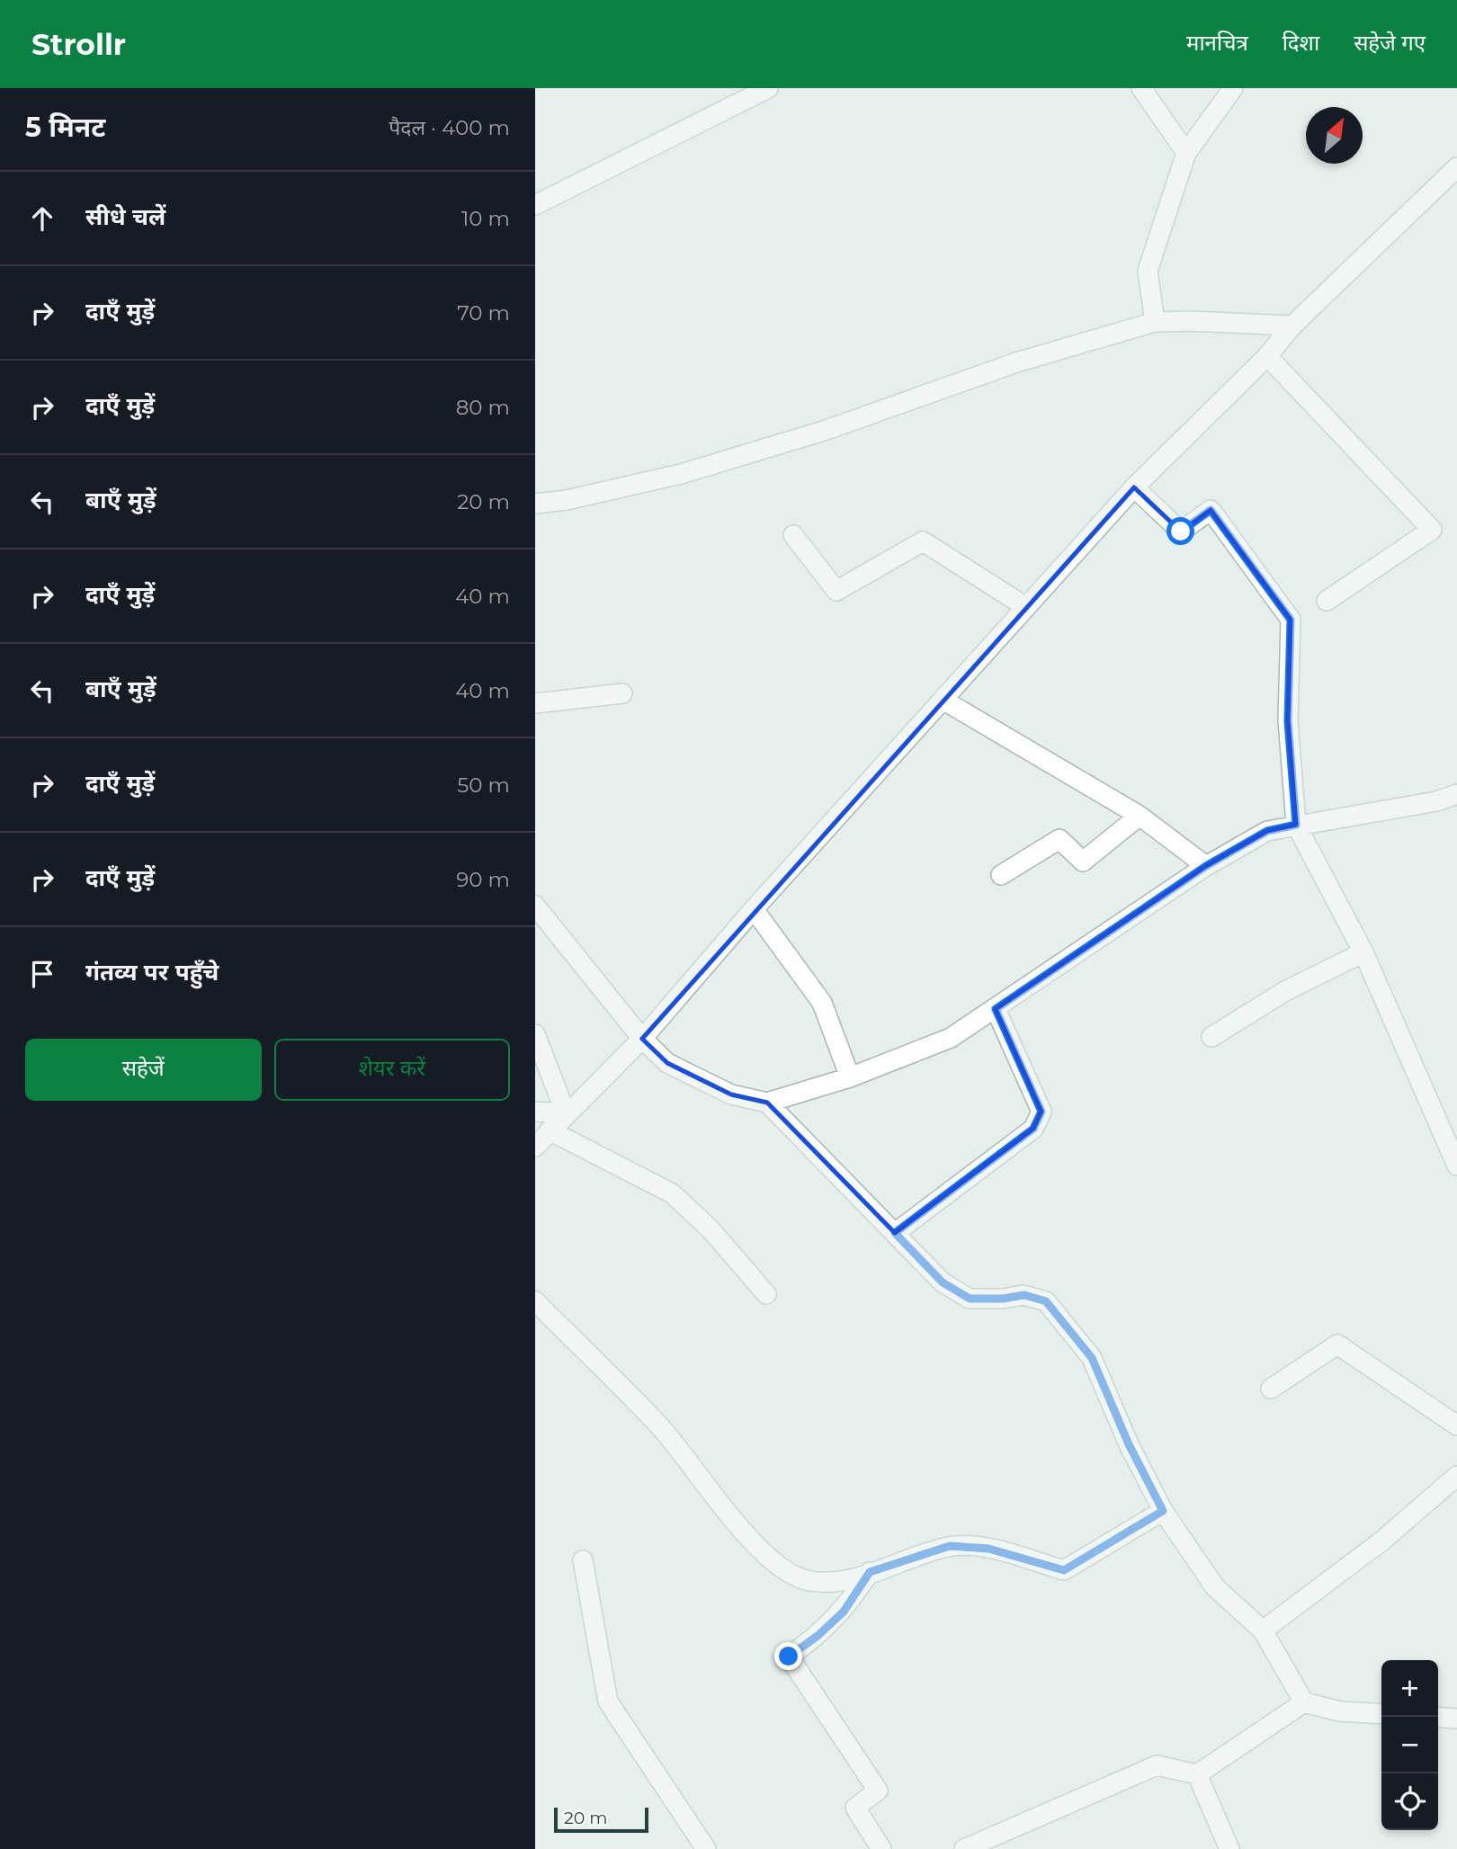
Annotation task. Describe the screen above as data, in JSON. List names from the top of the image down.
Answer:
{
  "scale_bar": "20 m",
  "north": "top right",
  "page": {
    "header": "Strollr",
    "nav": ["मानचित्र", "दिशा", "सहेजे गए"],
    "heading": ["5 मिनट", "पैदल · 400 m"],
    "list": [
      ["सीधे चलें", "10 m"],
      ["दाएँ मुड़ें", "70 m"],
      ["दाएँ मुड़ें", "80 m"],
      ["बाएँ मुड़ें", "20 m"],
      ["दाएँ मुड़ें", "40 m"],
      ["बाएँ मुड़ें", "40 m"],
      ["दाएँ मुड़ें", "50 m"],
      ["दाएँ मुड़ें", "90 m"],
      "गंतव्य पर पहुँचे"
    ],
    "buttons": ["सहेजें", "शेयर करें"],
    "map_buttons": ["+", "−"],
    "scale": "20 m"
  }
}
